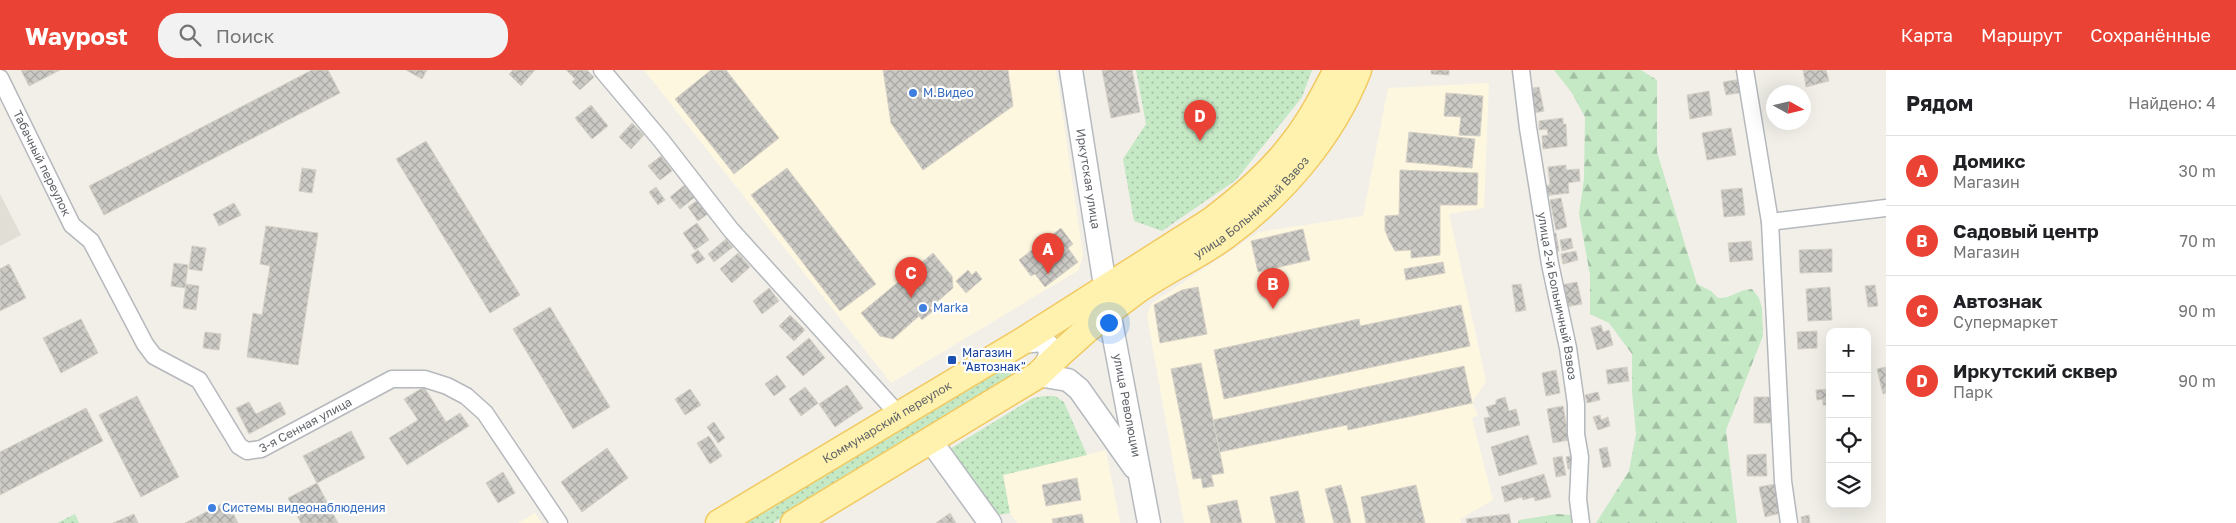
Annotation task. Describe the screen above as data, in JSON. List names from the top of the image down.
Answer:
{
  "streets": {
    "main road": [
      "Иркутская улица",
      "улица Больничный Взвоз",
      "улица Революции",
      "Коммунарский переулок"
    ],
    "street": ["Табачный переулок", "улица 2-й Больничный Взвоз", "3-я Сенная улица"]
  },
  "crossings": [
    ["Табачный переулок", "3-я Сенная улица"],
    ["Иркутская улица", "улица Больничный Взвоз"],
    ["Иркутская улица", "улица Революции"],
    ["Иркутская улица", "Коммунарский переулок"],
    ["улица Больничный Взвоз", "улица Революции"],
    ["улица Больничный Взвоз", "Коммунарский переулок"],
    ["улица Революции", "Коммунарский переулок"]
  ],
  "places": {
    "other": ["М.Видео", "Marka", "Системы видеонаблюдения"],
    "transit": ["Магазин \"Автознак\""]
  },
  "north": "right",
  "page": {
    "header": "Waypost",
    "search": "Поиск",
    "nav": ["Карта", "Маршрут", "Сохранённые"],
    "heading": ["Рядом", "Найдено: 4"],
    "pins": [
      "D",
      "A",
      "C",
      "B"
    ],
    "list": [
      {
        "mark": "A",
        "name": "Домикс",
        "note": "Магазин",
        "value": "30 m"
      },
      {
        "mark": "B",
        "name": "Садовый центр",
        "note": "Магазин",
        "value": "70 m"
      },
      {
        "mark": "C",
        "name": "Автознак",
        "note": "Супермаркет",
        "value": "90 m"
      },
      {
        "mark": "D",
        "name": "Иркутский сквер",
        "note": "Парк",
        "value": "90 m"
      }
    ],
    "map_buttons": ["+", "−"]
  }
}
